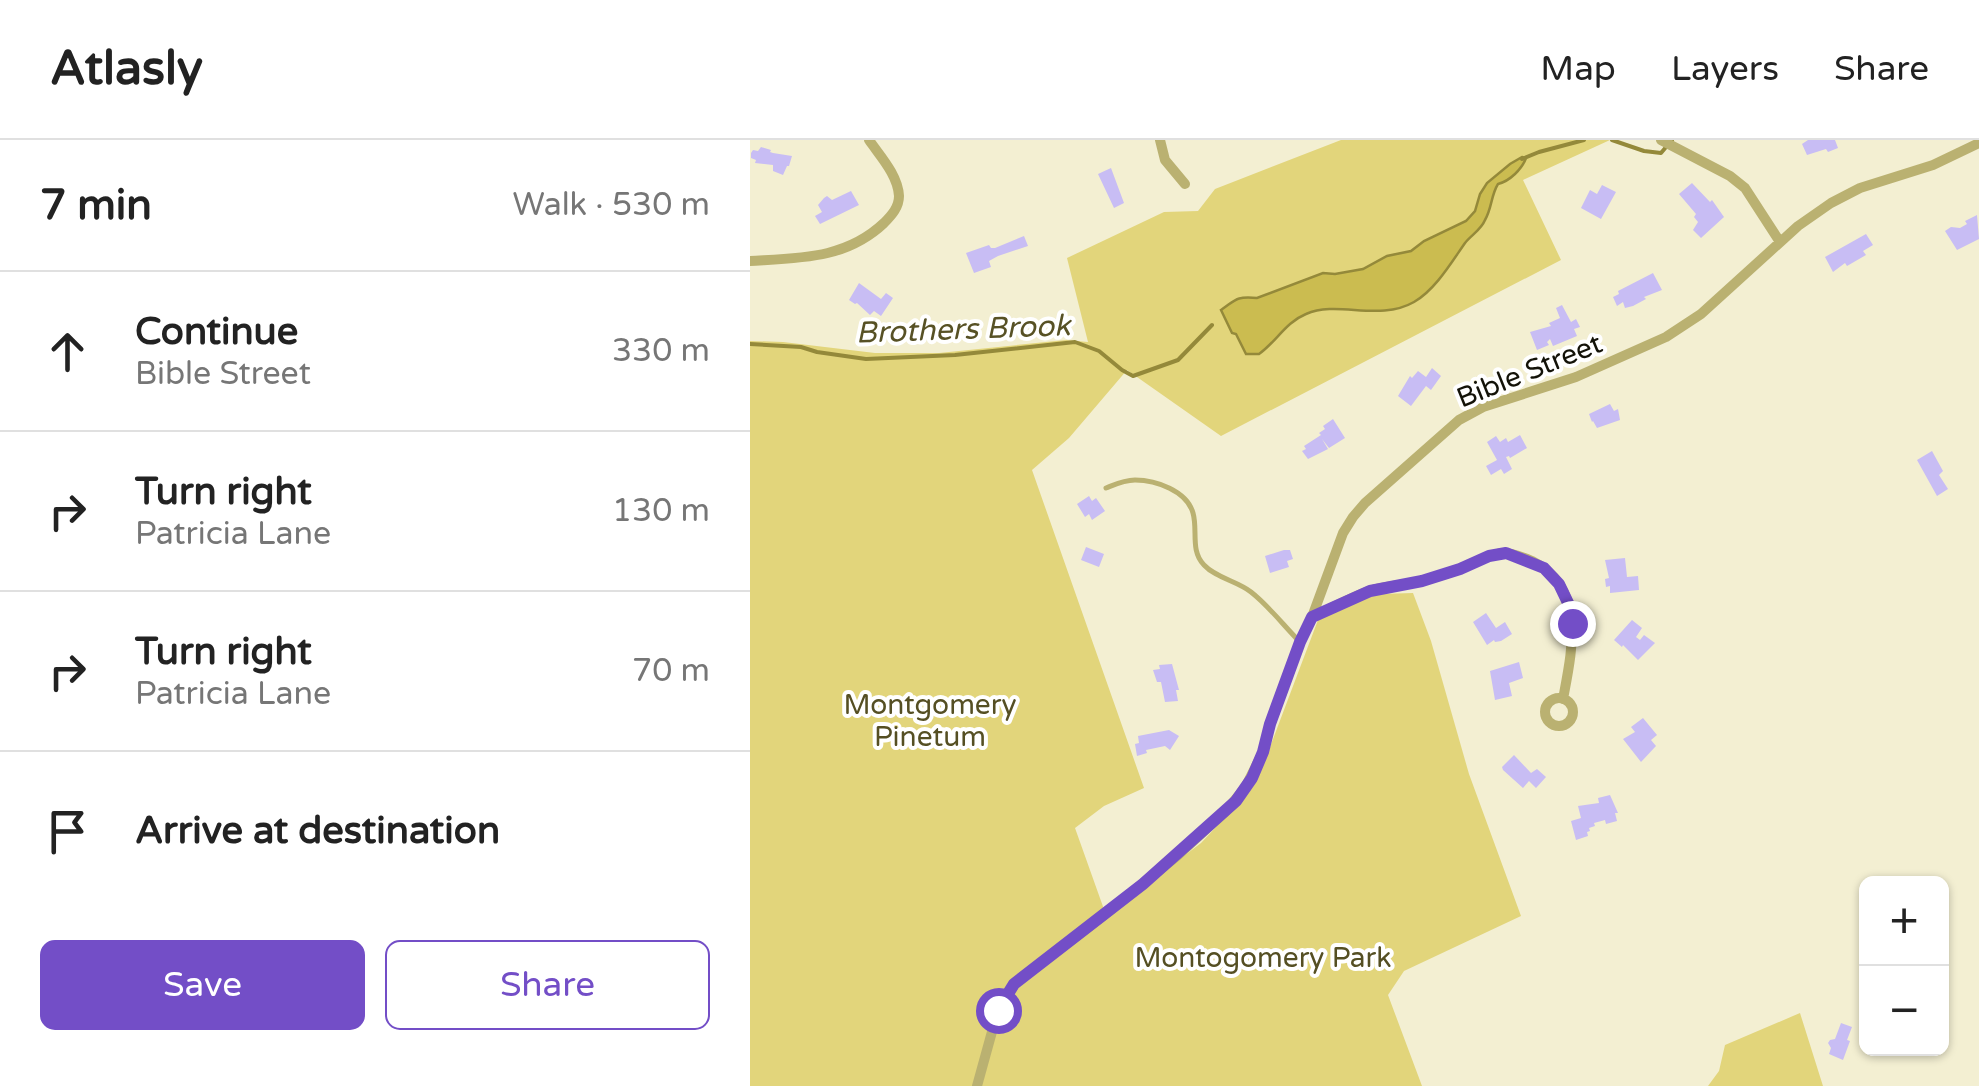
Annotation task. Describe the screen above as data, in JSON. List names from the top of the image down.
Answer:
{
  "streets": {
    "street": ["Bible Street"]
  },
  "water": ["Brothers Brook"],
  "parks": ["Montgomery Pinetum", "Montogomery Park"],
  "page": {
    "header": "Atlasly",
    "nav": ["Map", "Layers", "Share"],
    "heading": ["7 min", "Walk · 530 m"],
    "list": [
      ["Continue", "Bible Street", "330 m"],
      ["Turn right", "Patricia Lane", "130 m"],
      ["Turn right", "Patricia Lane", "70 m"],
      "Arrive at destination"
    ],
    "map_buttons": ["+", "−"],
    "buttons": ["Save", "Share"]
  }
}
